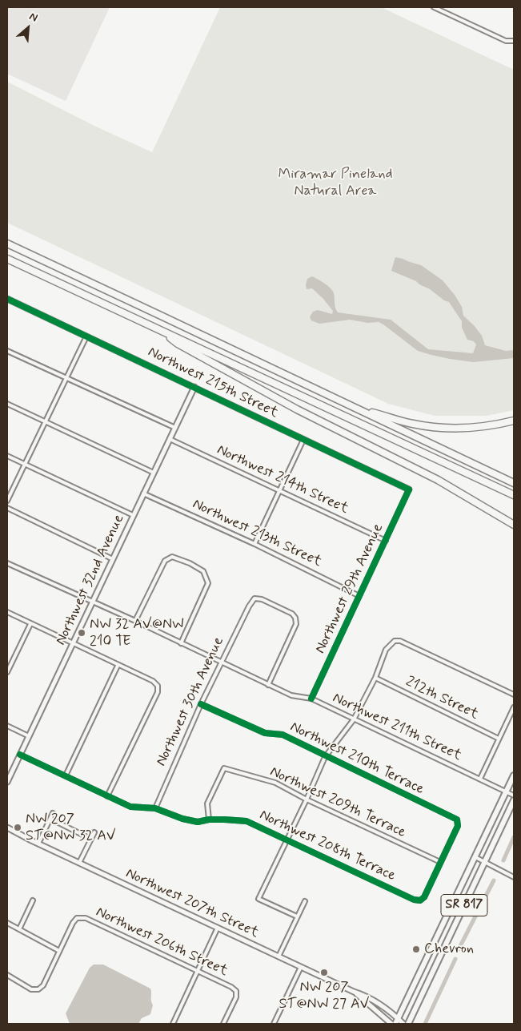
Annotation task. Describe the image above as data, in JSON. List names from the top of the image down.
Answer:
{
  "streets": {
    "main road": ["SR 817"],
    "street": [
      "Northwest 215th Street",
      "Northwest 214th Street",
      "Northwest 213th Street",
      "Northwest 32nd Avenue",
      "Northwest 29th Avenue",
      "212th Street",
      "Northwest 30th Avenue",
      "Northwest 211th Street",
      "Northwest 210th Terrace",
      "Northwest 209th Terrace",
      "Northwest 208th Terrace",
      "Northwest 207th Street",
      "Northwest 206th Street"
    ]
  },
  "crossings": [
    ["Northwest 215th Street", "Northwest 32nd Avenue"],
    ["Northwest 215th Street", "Northwest 29th Avenue"],
    ["Northwest 214th Street", "Northwest 32nd Avenue"],
    ["Northwest 214th Street", "Northwest 29th Avenue"],
    ["Northwest 213th Street", "Northwest 32nd Avenue"],
    ["Northwest 213th Street", "Northwest 29th Avenue"],
    ["Northwest 32nd Avenue", "Northwest 211th Street"],
    ["Northwest 32nd Avenue", "Northwest 208th Terrace"],
    ["Northwest 29th Avenue", "Northwest 211th Street"],
    ["Northwest 30th Avenue", "Northwest 211th Street"],
    ["Northwest 30th Avenue", "Northwest 210th Terrace"],
    ["Northwest 30th Avenue", "Northwest 208th Terrace"],
    ["Northwest 211th Street", "SR 817"],
    ["Northwest 210th Terrace", "Northwest 209th Terrace"],
    ["Northwest 210th Terrace", "Northwest 208th Terrace"],
    ["Northwest 209th Terrace", "Northwest 208th Terrace"],
    ["Northwest 207th Street", "SR 817"]
  ],
  "parks": ["Miramar Pineland Natural Area"],
  "places": [
    "NW 32 AV@NW 210 TE",
    "NW 207 ST@NW 32 AV",
    "Chevron",
    "NW 207 ST@NW 27 AV"
  ],
  "north": "top right"
}
